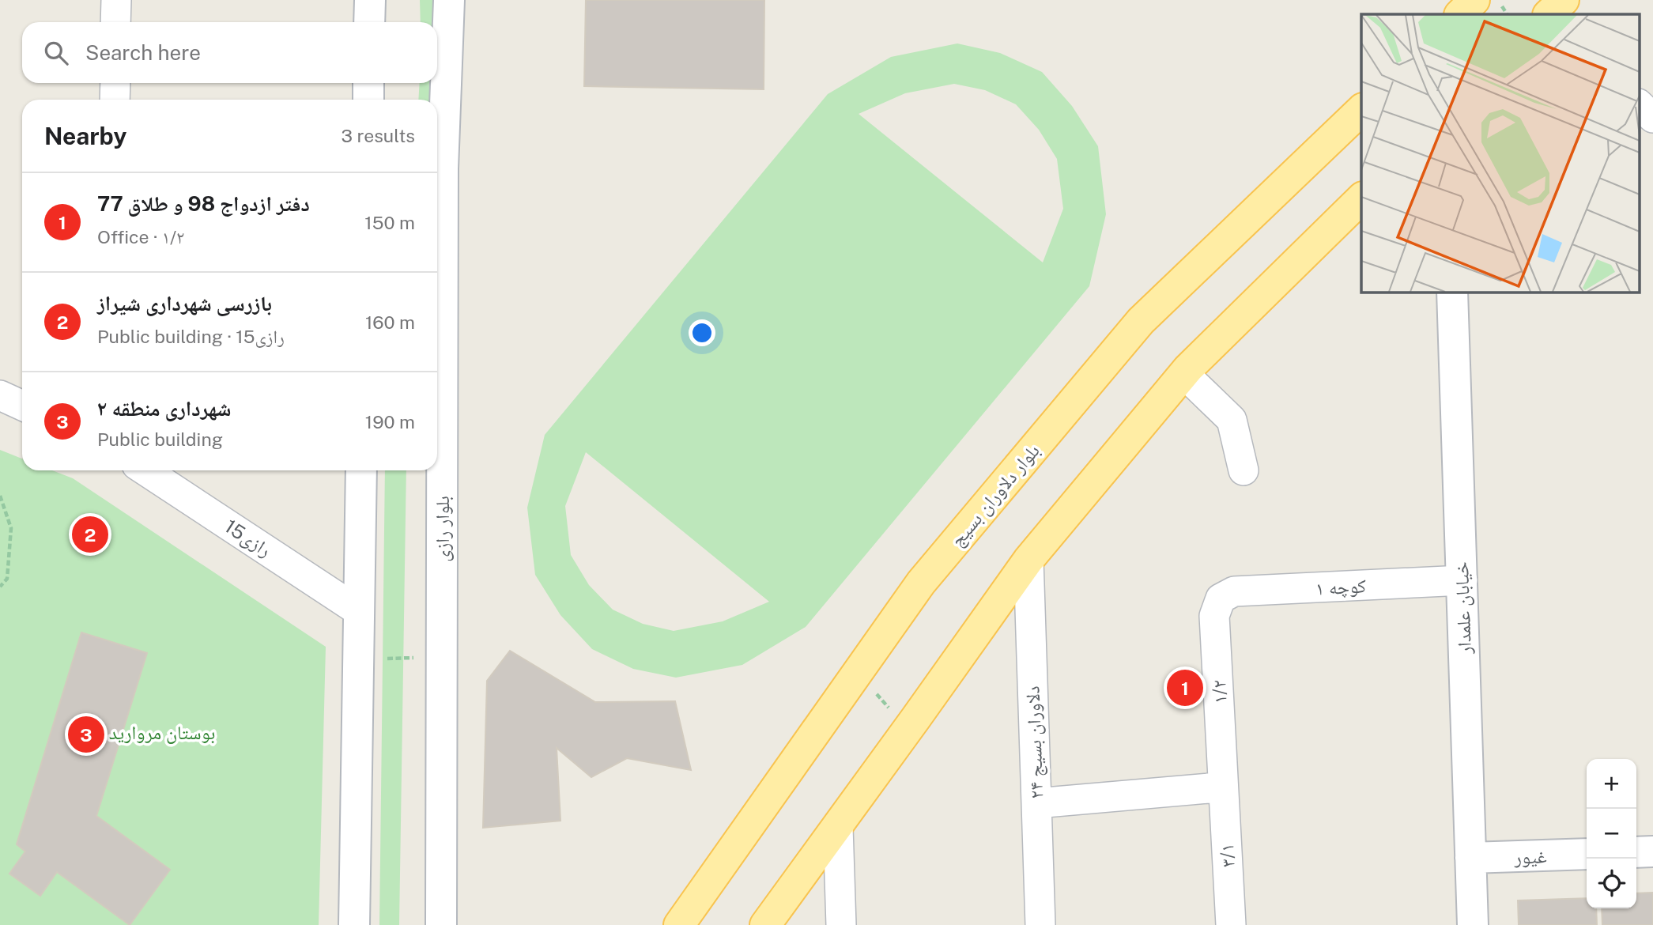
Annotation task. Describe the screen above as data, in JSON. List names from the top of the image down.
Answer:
{
  "streets": {
    "main road": [
      "بلوار دلاوران بسیج",
      "بلوار رازی",
      "خیابان علمدار",
      "غیور"
    ],
    "street": [
      "15رازی",
      "کوچه ۱",
      "۱/۲",
      "دلاوران بسیج ۲۴",
      "۳/۱"
    ]
  },
  "crossings": [
    ["کوچه ۱", "خیابان علمدار"],
    ["کوچه ۱", "۱/۲"],
    ["خیابان علمدار", "غیور"],
    ["۱/۲", "۳/۱"]
  ],
  "parks": ["بوستان مروارید"],
  "page": {
    "search": "Search here",
    "heading": ["Nearby", "3 results"],
    "list": [
      {
        "mark": "1",
        "name": "دفتر ازدواج 98 و طلاق 77",
        "note": "Office · ۱/۲",
        "value": "150 m"
      },
      {
        "mark": "2",
        "name": "بازرسی شهرداری شیراز",
        "note": "Public building · 15رازی",
        "value": "160 m"
      },
      {
        "mark": "3",
        "name": "شهرداری منطقه ۲",
        "note": "Public building",
        "value": "190 m"
      }
    ],
    "pins": ["2", "1", "3"],
    "map_buttons": ["+", "−"]
  }
}
